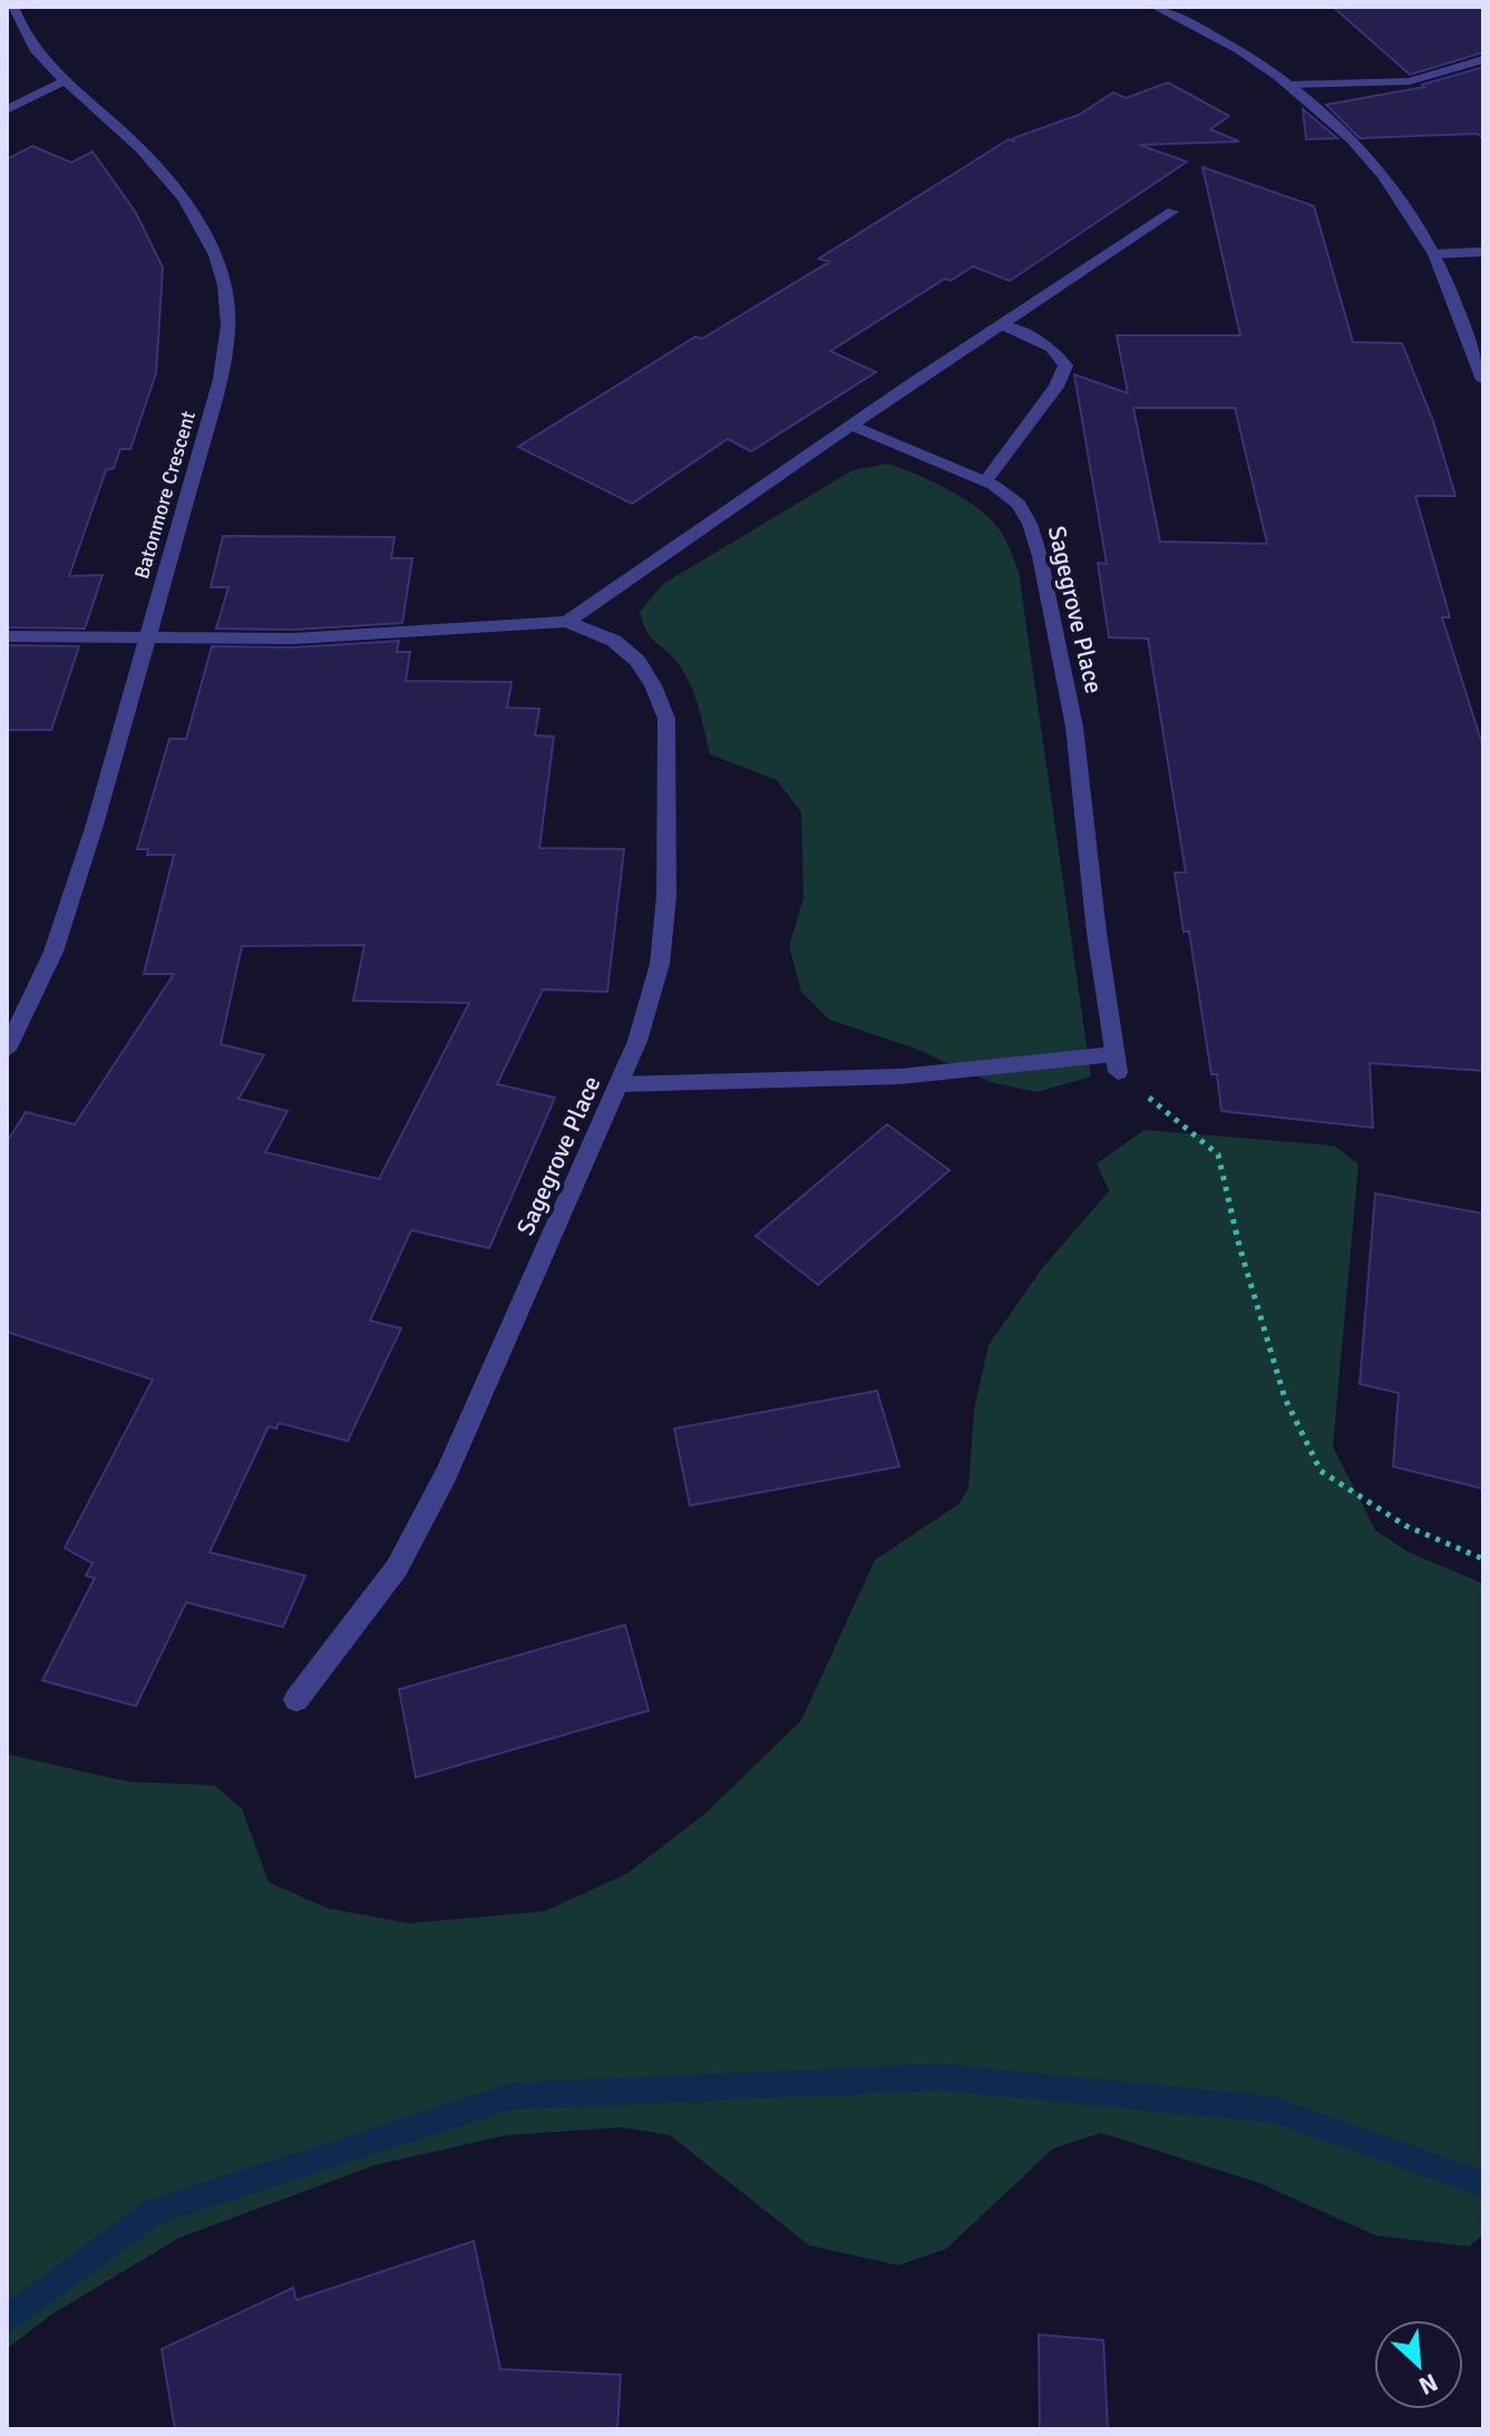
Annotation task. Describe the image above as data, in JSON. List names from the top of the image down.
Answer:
{
  "streets": {
    "street": ["Batonmore Crescent", "Sagegrove Place"]
  },
  "crossings": [
    ["Batonmore Crescent", "Sagegrove Place"]
  ],
  "north": "bottom right"
}
